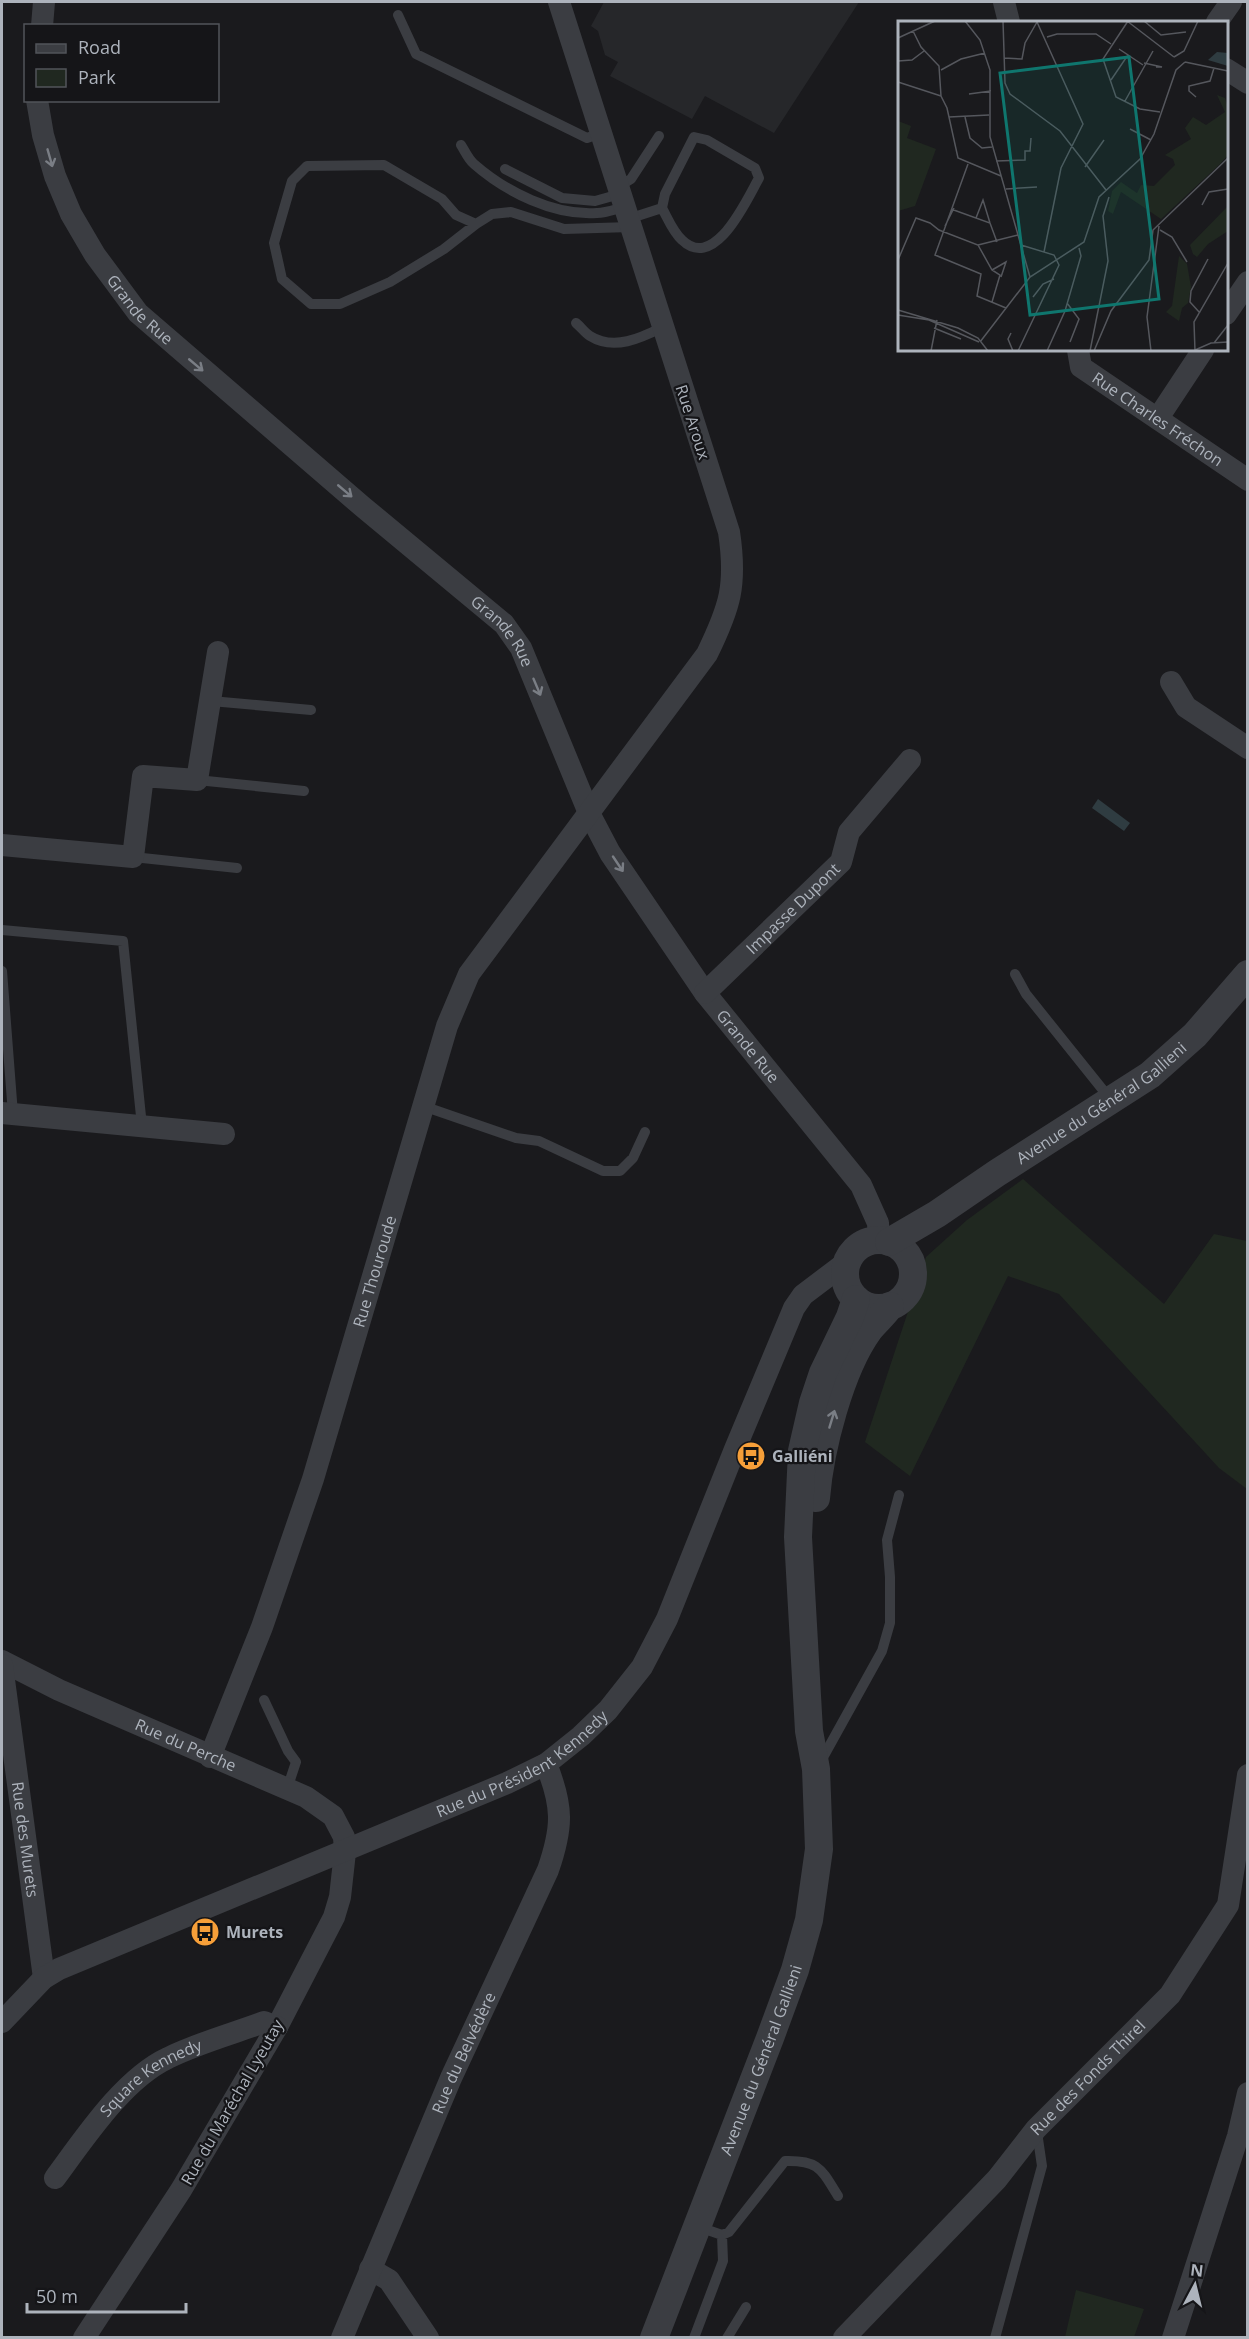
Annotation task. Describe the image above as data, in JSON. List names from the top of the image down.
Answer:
{
  "streets": {
    "street": [
      "Grande Rue",
      "Rue Charles Fréchon",
      "Rue Aroux",
      "Impasse Dupont",
      "Avenue du Général Gallieni",
      "Rue Thouroude",
      "Rue du Perche",
      "Rue du Président Kennedy",
      "Rue des Murets",
      "Rue du Belvédère",
      "Rue des Fonds Thirel",
      "Square Kennedy",
      "Rue du Maréchal Lyeutay"
    ]
  },
  "crossings": [
    ["Grande Rue", "Rue Aroux"],
    ["Grande Rue", "Impasse Dupont"],
    ["Grande Rue", "Avenue du Général Gallieni"],
    ["Grande Rue", "Rue Thouroude"],
    ["Grande Rue", "Rue du Président Kennedy"],
    ["Rue Aroux", "Rue Thouroude"],
    ["Avenue du Général Gallieni", "Rue du Président Kennedy"],
    ["Rue Thouroude", "Rue du Perche"],
    ["Rue du Perche", "Rue du Président Kennedy"],
    ["Rue du Perche", "Rue des Murets"],
    ["Rue du Perche", "Rue du Maréchal Lyeutay"],
    ["Rue du Président Kennedy", "Rue des Murets"],
    ["Rue du Président Kennedy", "Rue du Belvédère"],
    ["Rue du Président Kennedy", "Rue du Maréchal Lyeutay"],
    ["Square Kennedy", "Rue du Maréchal Lyeutay"]
  ],
  "one_way": ["Grande Rue"],
  "places": {
    "bus stop": ["Galliéni", "Murets"]
  },
  "legend": ["Road", "Park"],
  "scale_bar": "50 m",
  "north": "top"
}
